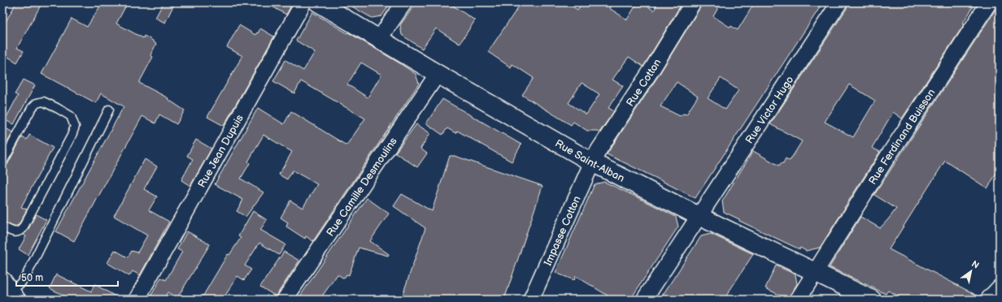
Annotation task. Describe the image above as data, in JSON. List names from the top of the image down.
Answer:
{
  "streets": {
    "street": [
      "Rue Cotton",
      "Rue Victor Hugo",
      "Rue Ferdinand Buisson",
      "Rue Jean Dupuis",
      "Rue Saint-Alban",
      "Rue Camille Desmoulins",
      "Impasse Cotton"
    ]
  },
  "crossings": [
    ["Rue Cotton", "Rue Saint-Alban"],
    ["Rue Cotton", "Impasse Cotton"],
    ["Rue Victor Hugo", "Rue Saint-Alban"],
    ["Rue Ferdinand Buisson", "Rue Saint-Alban"],
    ["Rue Saint-Alban", "Rue Camille Desmoulins"],
    ["Rue Saint-Alban", "Impasse Cotton"]
  ],
  "scale_bar": "50 m",
  "north": "top right"
}
